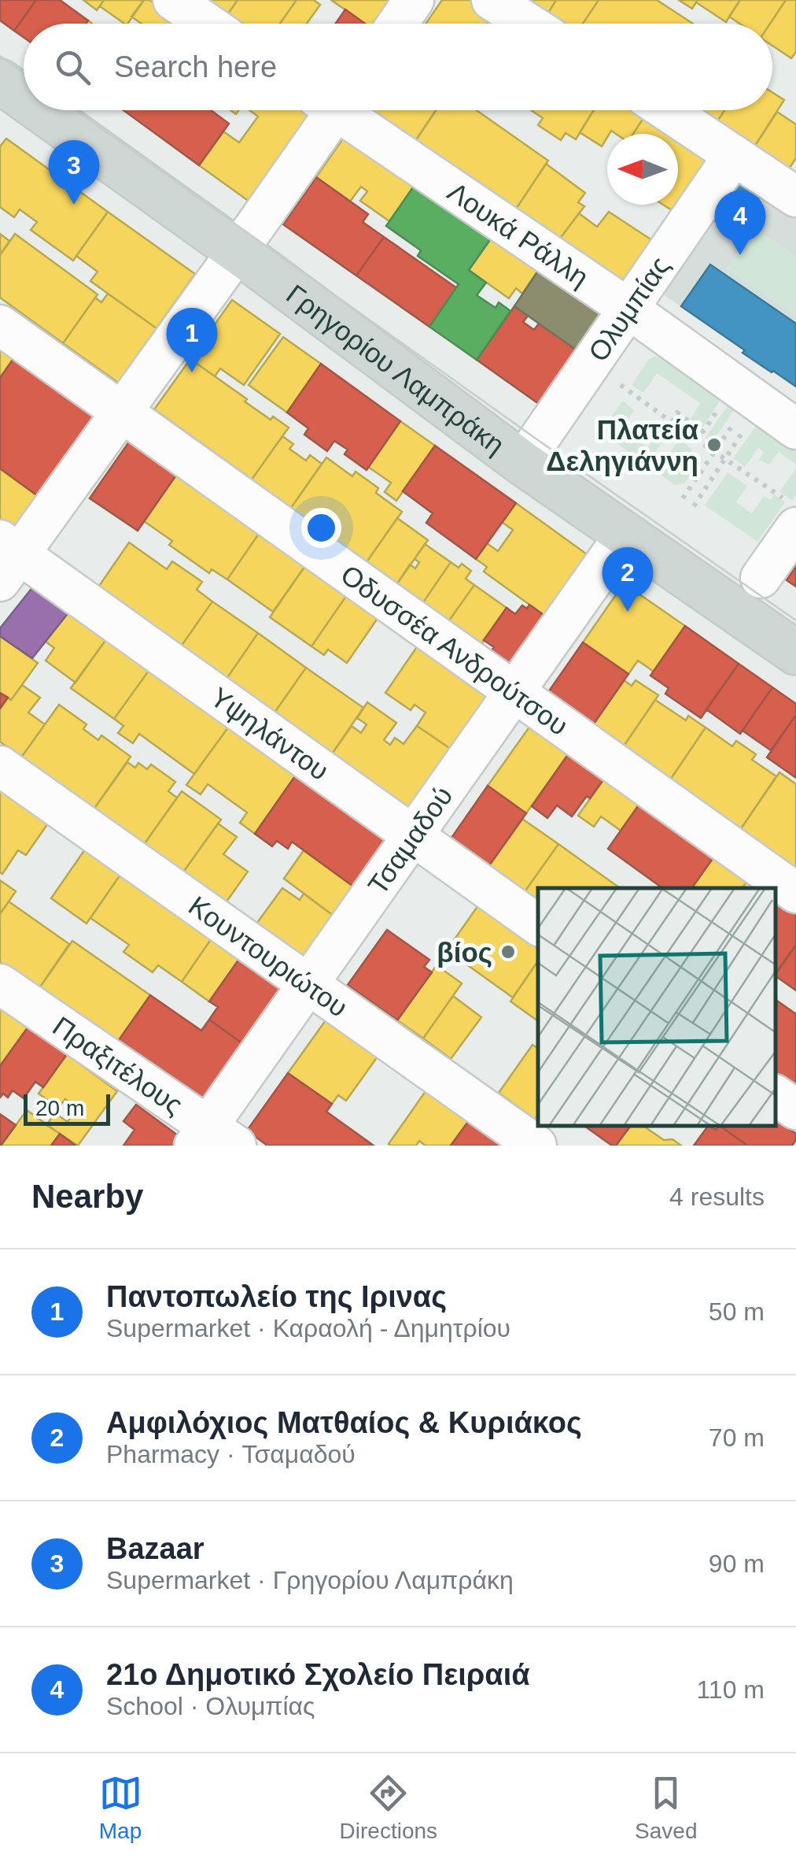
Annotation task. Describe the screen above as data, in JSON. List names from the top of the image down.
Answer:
{
  "streets": {
    "main road": ["Γρηγορίου Λαμπράκη"],
    "street": [
      "Λουκά Ράλλη",
      "Ολυμπίας",
      "Οδυσσέα Ανδρούτσου",
      "Υψηλάντου",
      "Τσαμαδού",
      "Κουντουριώτου",
      "Πραξιτέλους"
    ]
  },
  "crossings": [
    ["Λουκά Ράλλη", "Ολυμπίας"],
    ["Ολυμπίας", "Γρηγορίου Λαμπράκη"],
    ["Γρηγορίου Λαμπράκη", "Τσαμαδού"],
    ["Οδυσσέα Ανδρούτσου", "Τσαμαδού"],
    ["Υψηλάντου", "Τσαμαδού"],
    ["Τσαμαδού", "Κουντουριώτου"],
    ["Τσαμαδού", "Πραξιτέλους"]
  ],
  "places": ["Πλατεία Δεληγιάννη", "βίος"],
  "scale_bar": "20 m",
  "north": "left",
  "page": {
    "search": "Search here",
    "pins": [
      "3",
      "4",
      "1",
      "2"
    ],
    "scale": "20 m",
    "heading": ["Nearby", "4 results"],
    "list": [
      {
        "mark": "1",
        "name": "Παντοπωλείο της Ιρινας",
        "note": "Supermarket · Καραολή - Δημητρίου",
        "value": "50 m"
      },
      {
        "mark": "2",
        "name": "Αμφιλόχιος Ματθαίος & Κυριάκος",
        "note": "Pharmacy · Τσαμαδού",
        "value": "70 m"
      },
      {
        "mark": "3",
        "name": "Bazaar",
        "note": "Supermarket · Γρηγορίου Λαμπράκη",
        "value": "90 m"
      },
      {
        "mark": "4",
        "name": "21ο Δημοτικό Σχολείο Πειραιά",
        "note": "School · Ολυμπίας",
        "value": "110 m"
      }
    ],
    "nav": ["Map", "Directions", "Saved"]
  }
}
